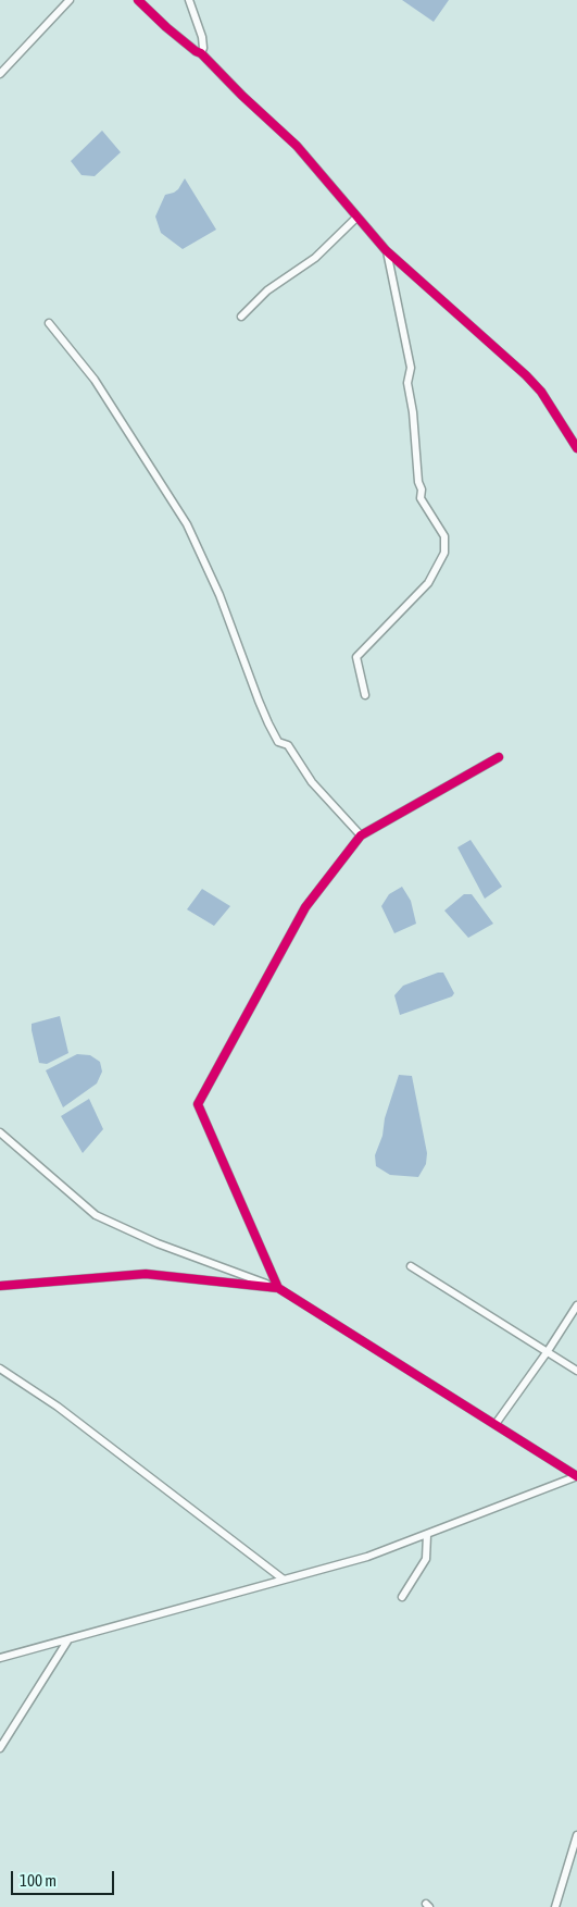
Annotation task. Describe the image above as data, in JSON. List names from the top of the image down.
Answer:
{
  "scale_bar": "100 m"
}
